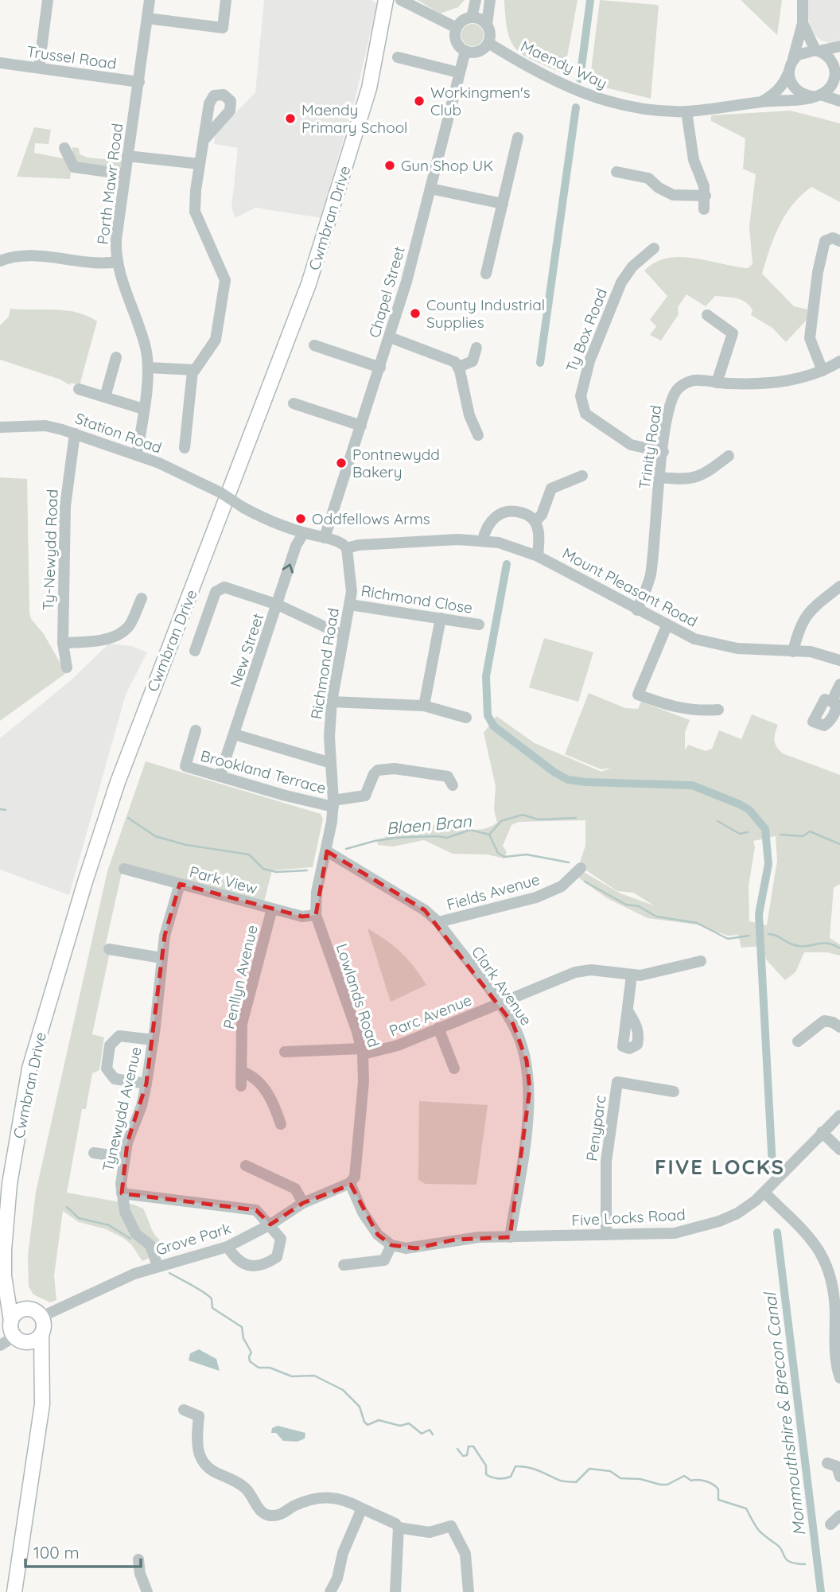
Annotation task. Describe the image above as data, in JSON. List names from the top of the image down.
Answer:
{
  "streets": {
    "main road": ["Cwmbran Drive"],
    "street": [
      "Trussel Road",
      "Maendy Way",
      "Porth Mawr Road",
      "Chapel Street",
      "Ty Box Road",
      "Station Road",
      "Trinity Road",
      "Ty-Newydd Road",
      "Mount Pleasant Road",
      "Richmond Close",
      "New Street",
      "Richmond Road",
      "Brookland Terrace",
      "Park View",
      "Fields Avenue",
      "Penllyn Avenue",
      "Clark Avenue",
      "Lowlands Road",
      "Parc Avenue",
      "Tynewydd Avenue",
      "Penyparc",
      "Five Locks Road",
      "Grove Park"
    ]
  },
  "crossings": [
    ["Trussel Road", "Porth Mawr Road"],
    ["Maendy Way", "Chapel Street"],
    ["Porth Mawr Road", "Station Road"],
    ["Cwmbran Drive", "Grove Park"],
    ["Chapel Street", "Station Road"],
    ["Ty Box Road", "Trinity Road"],
    ["Station Road", "Ty-Newydd Road"],
    ["Station Road", "Mount Pleasant Road"],
    ["Station Road", "New Street"],
    ["Station Road", "Richmond Road"],
    ["Trinity Road", "Mount Pleasant Road"],
    ["Mount Pleasant Road", "Richmond Road"],
    ["Richmond Close", "Richmond Road"],
    ["New Street", "Brookland Terrace"],
    ["Richmond Road", "Brookland Terrace"],
    ["Richmond Road", "Clark Avenue"],
    ["Richmond Road", "Lowlands Road"],
    ["Park View", "Penllyn Avenue"],
    ["Park View", "Lowlands Road"],
    ["Park View", "Tynewydd Avenue"],
    ["Fields Avenue", "Clark Avenue"],
    ["Clark Avenue", "Lowlands Road"],
    ["Clark Avenue", "Parc Avenue"],
    ["Clark Avenue", "Five Locks Road"],
    ["Lowlands Road", "Parc Avenue"],
    ["Lowlands Road", "Grove Park"],
    ["Tynewydd Avenue", "Grove Park"],
    ["Penyparc", "Five Locks Road"]
  ],
  "districts": ["FIVE LOCKS"],
  "water": ["Blaen Bran", "Monmouthshire & Brecon Canal"],
  "places": [
    "Workingmen's Club",
    "Maendy Primary School",
    "Gun Shop UK",
    "County Industrial Supplies",
    "Pontnewydd Bakery",
    "Oddfellows Arms"
  ],
  "scale_bar": "100 m"
}
